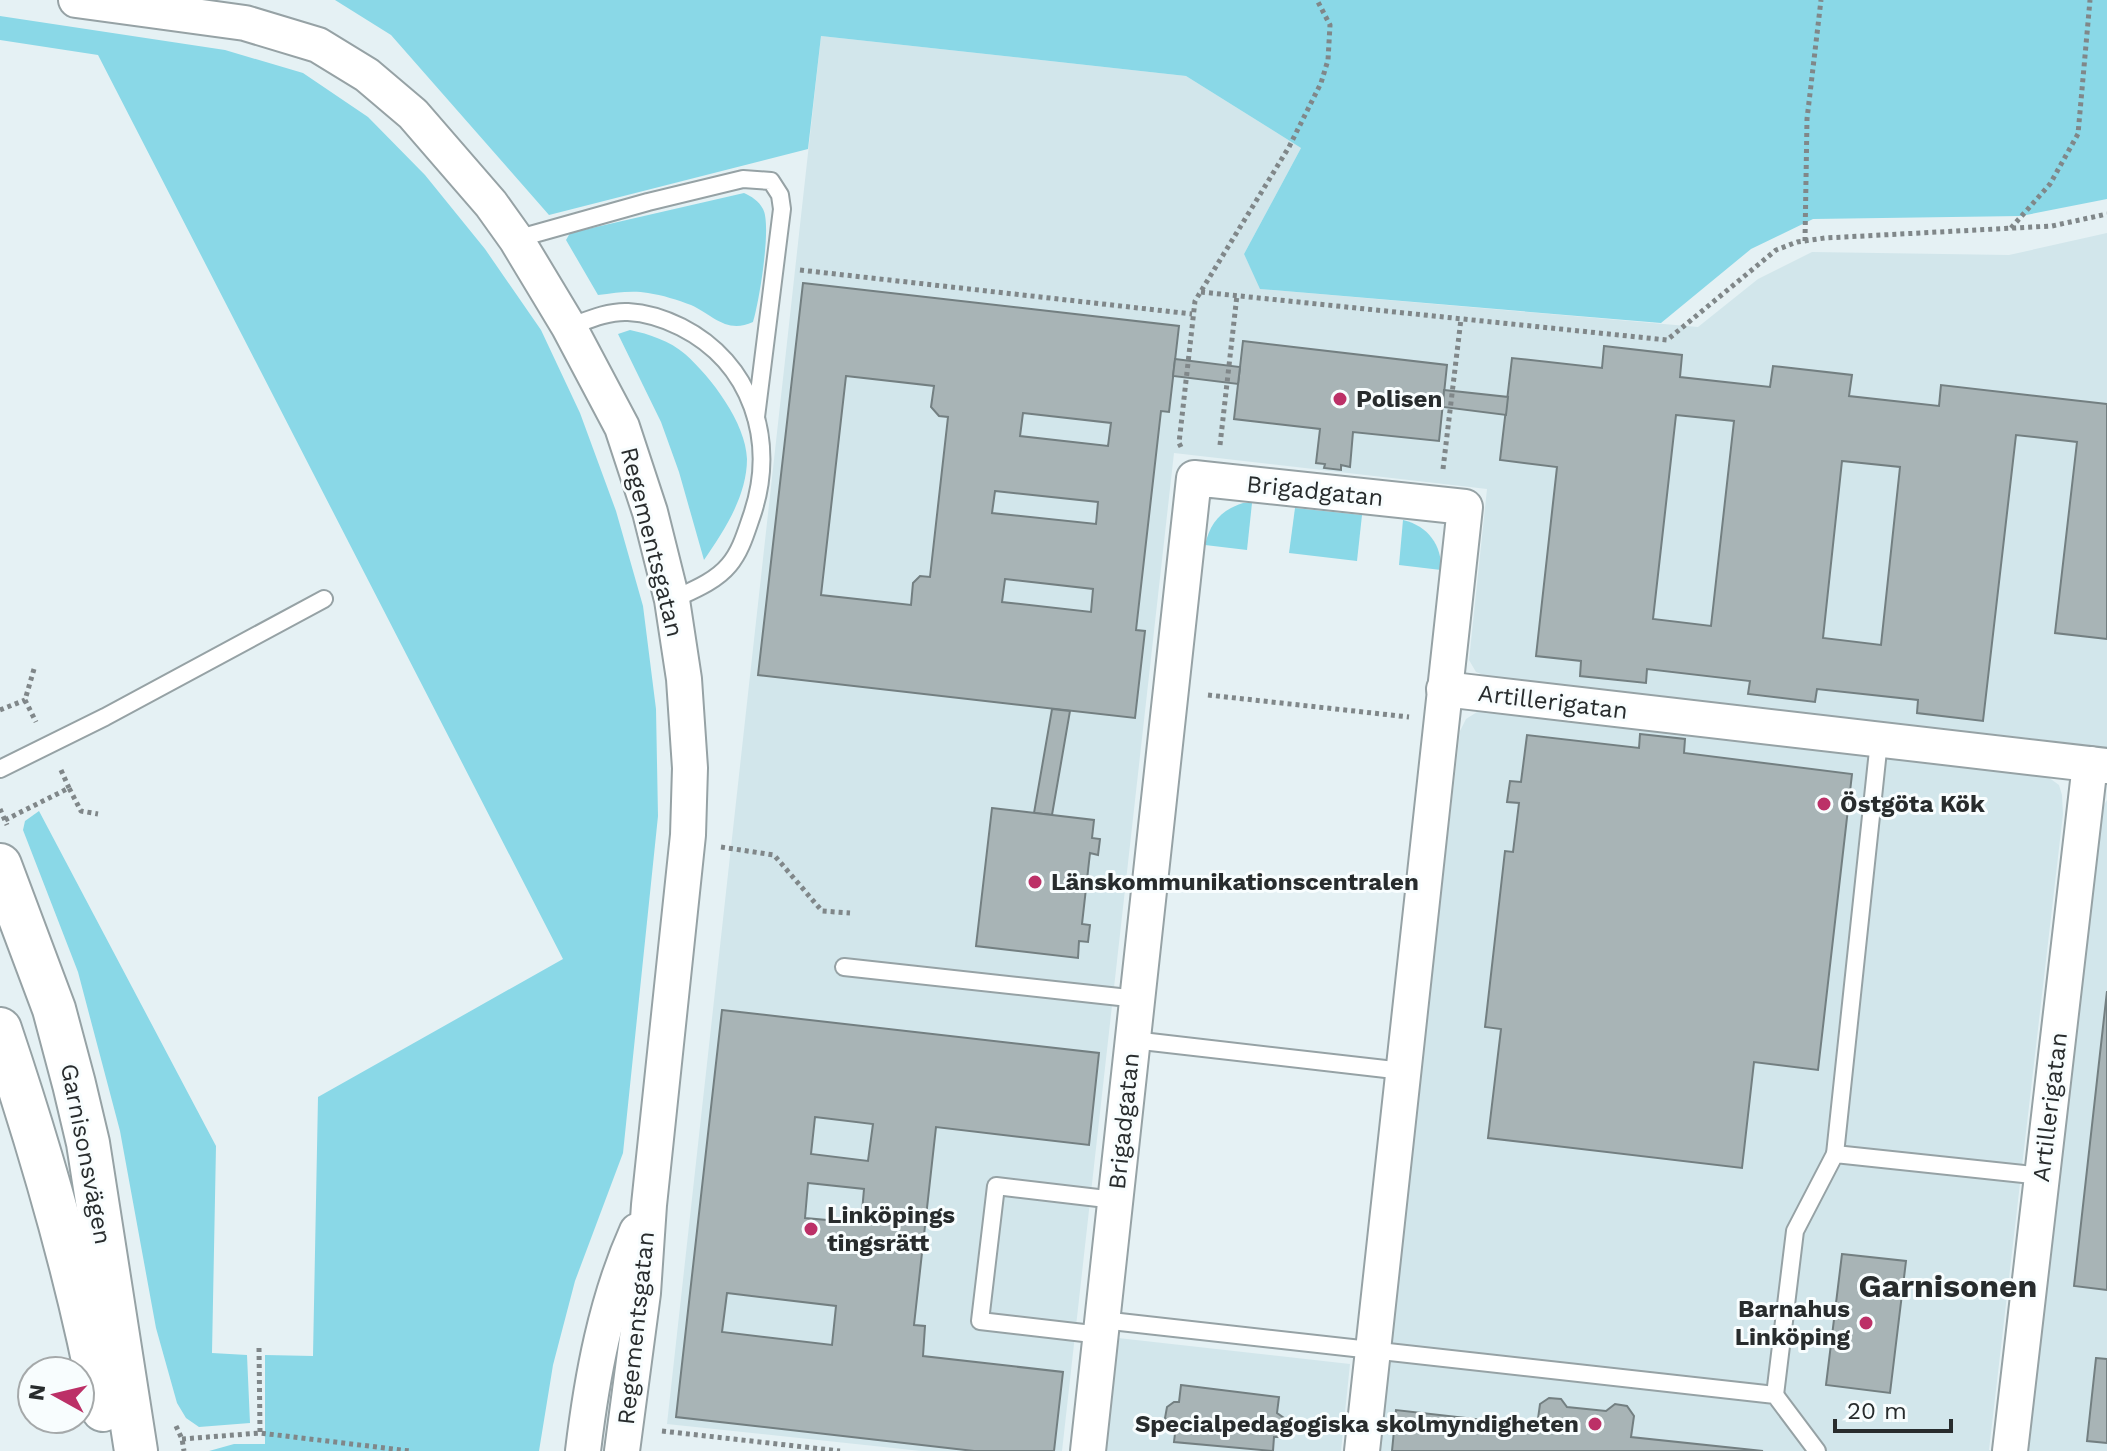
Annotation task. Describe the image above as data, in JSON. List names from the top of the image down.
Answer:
{
  "streets": {
    "street": [
      "Brigadgatan",
      "Regementsgatan",
      "Artillerigatan",
      "Garnisonsvägen"
    ]
  },
  "crossings": [
    ["Brigadgatan", "Artillerigatan"]
  ],
  "districts": ["Garnisonen"],
  "places": [
    "Polisen",
    "Östgöta Kök",
    "Länskommunikationscentralen",
    "Linköpings tingsrätt",
    "Barnahus Linköping",
    "Specialpedagogiska skolmyndigheten"
  ],
  "scale_bar": "20 m",
  "north": "left"
}
